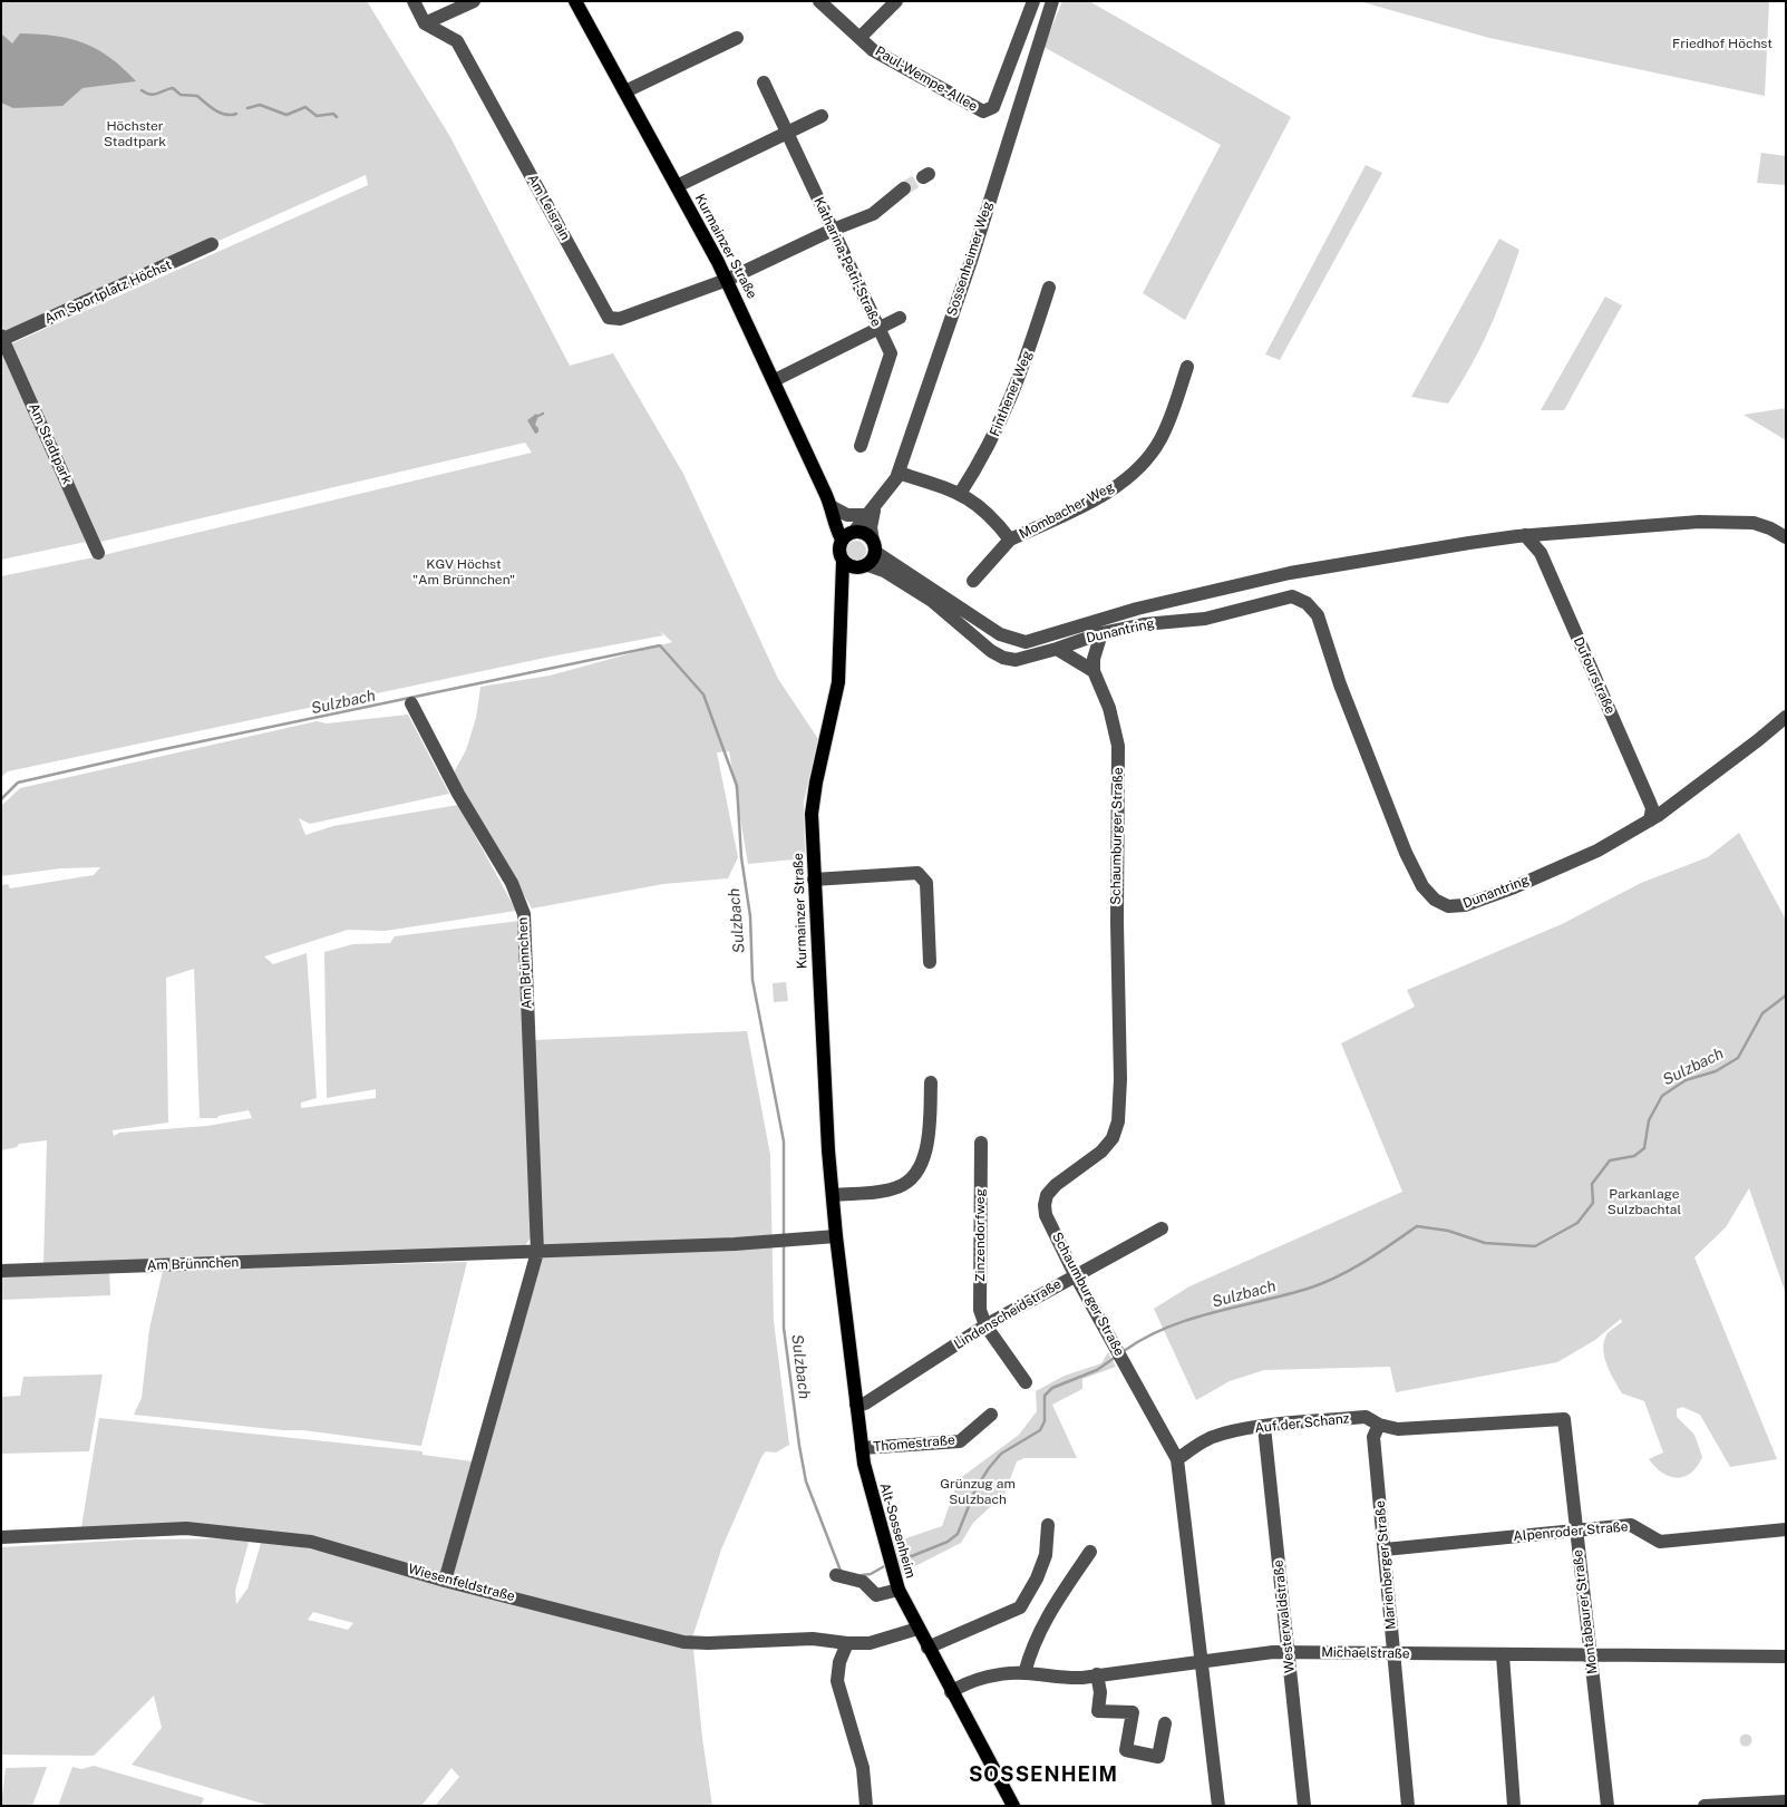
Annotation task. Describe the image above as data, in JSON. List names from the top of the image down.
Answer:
{
  "streets": {
    "main road": ["Kurmainzer Straße", "Alt-Sossenheim"],
    "street": [
      "Paul-Wempe-Allee",
      "Am Leisrain",
      "Sossenheimer Weg",
      "Katharina-Petri-Straße",
      "Am Sportplatz Höchst",
      "Finthener Weg",
      "Am Stadtpark",
      "Mombacher Weg",
      "Dunantring",
      "Dufourstraße",
      "Schaumburger Straße",
      "Am Brünnchen",
      "Zinzendorfweg",
      "Lindenscheidstraße",
      "Auf der Schanz",
      "Thomestraße",
      "Alpenroder Straße",
      "Marienberger Straße",
      "Wiesenfeldstraße",
      "Montabaurer Straße",
      "Westerwaldstraße",
      "Michaelstraße"
    ]
  },
  "crossings": [
    ["Am Leisrain", "Kurmainzer Straße"],
    ["Kurmainzer Straße", "Sossenheimer Weg"],
    ["Kurmainzer Straße", "Dunantring"],
    ["Kurmainzer Straße", "Am Brünnchen"],
    ["Kurmainzer Straße", "Alt-Sossenheim"],
    ["Sossenheimer Weg", "Mombacher Weg"],
    ["Sossenheimer Weg", "Dunantring"],
    ["Am Sportplatz Höchst", "Am Stadtpark"],
    ["Finthener Weg", "Mombacher Weg"],
    ["Dunantring", "Dufourstraße"],
    ["Schaumburger Straße", "Lindenscheidstraße"],
    ["Schaumburger Straße", "Auf der Schanz"],
    ["Schaumburger Straße", "Michaelstraße"],
    ["Am Brünnchen", "Alt-Sossenheim"],
    ["Am Brünnchen", "Wiesenfeldstraße"],
    ["Zinzendorfweg", "Lindenscheidstraße"],
    ["Lindenscheidstraße", "Alt-Sossenheim"],
    ["Auf der Schanz", "Marienberger Straße"],
    ["Auf der Schanz", "Montabaurer Straße"],
    ["Auf der Schanz", "Westerwaldstraße"],
    ["Thomestraße", "Alt-Sossenheim"],
    ["Alt-Sossenheim", "Wiesenfeldstraße"],
    ["Alt-Sossenheim", "Michaelstraße"],
    ["Alpenroder Straße", "Marienberger Straße"],
    ["Alpenroder Straße", "Montabaurer Straße"],
    ["Marienberger Straße", "Michaelstraße"],
    ["Montabaurer Straße", "Michaelstraße"],
    ["Westerwaldstraße", "Michaelstraße"]
  ],
  "districts": ["SOSSENHEIM"],
  "water": ["Sulzbach"],
  "parks": [
    "Friedhof Höchst",
    "Höchster Stadtpark",
    "KGV Höchst \"Am Brünnchen\"",
    "Parkanlage Sulzbachtal",
    "Grünzug am Sulzbach"
  ]
}
